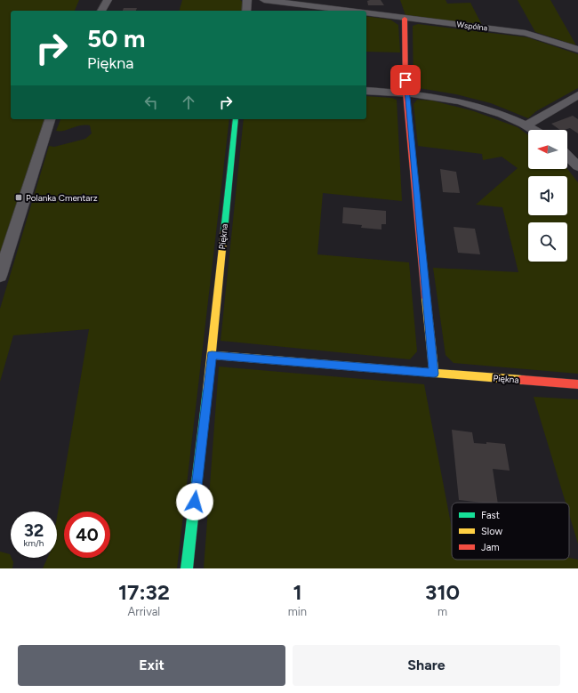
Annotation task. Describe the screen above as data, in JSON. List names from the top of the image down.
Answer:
{
  "streets": {
    "street": ["Wspólna", "Piękna"]
  },
  "places": {
    "transit": ["Polanka Cmentarz"]
  },
  "legend": ["Fast", "Slow", "Jam"],
  "north": "left",
  "page": {
    "turn": ["50 m", "Piękna"],
    "speed": "32 km/h",
    "limit": "40",
    "eta": [
      "17:32",
      "Arrival",
      "1",
      "min",
      "310",
      "m"
    ],
    "buttons": ["Exit", "Share"]
  }
}
